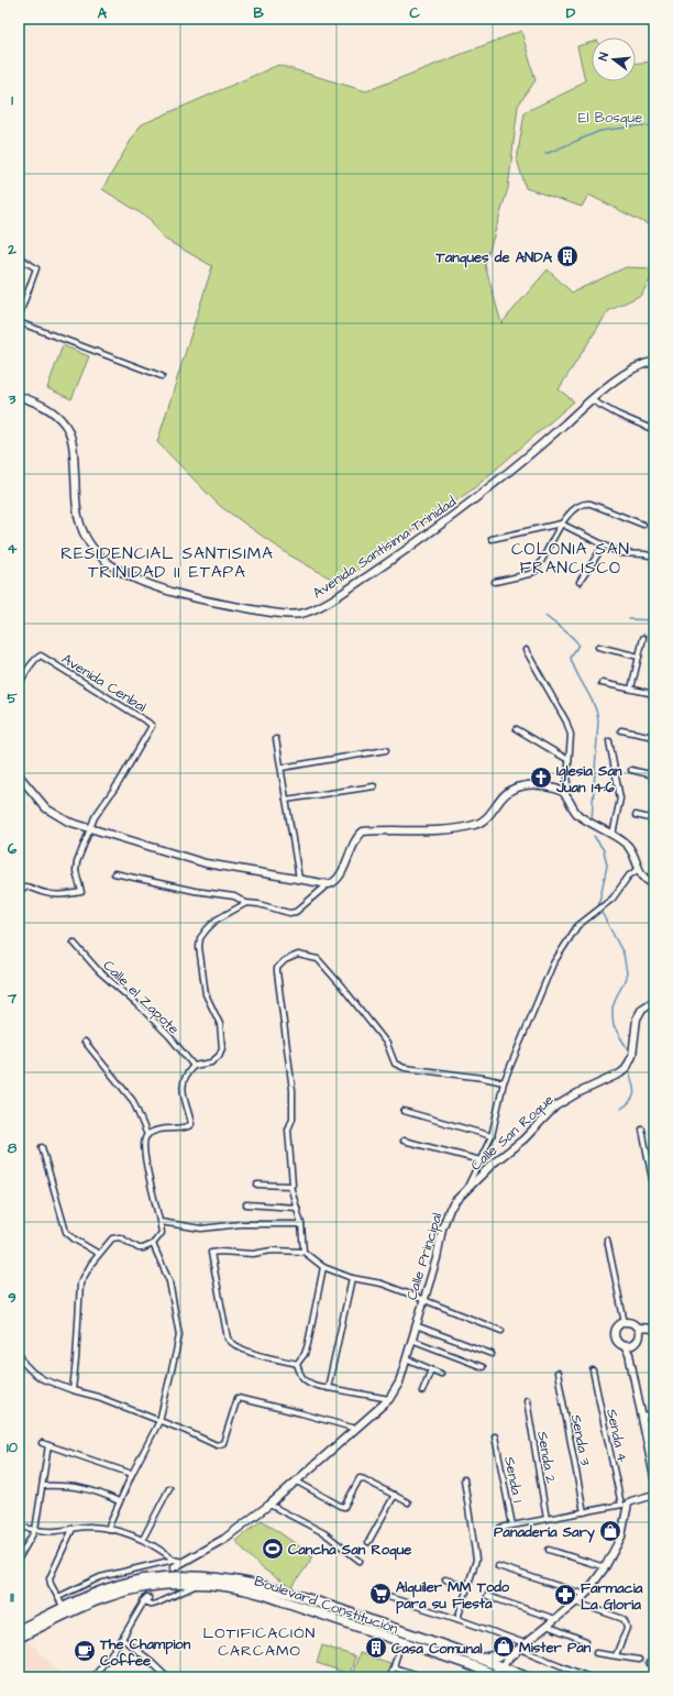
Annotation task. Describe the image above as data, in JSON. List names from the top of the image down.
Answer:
{
  "streets": {
    "highway": ["Boulevard Constitución"],
    "street": [
      "Avenida Santísima Trinidad",
      "Avenida Cenbal",
      "Calle el Zapote",
      "Calle San Roque",
      "Calle Principal",
      "Senda 4",
      "Senda 3",
      "Senda 2",
      "Senda 1"
    ]
  },
  "crossings": [
    ["Calle San Roque", "Calle Principal"],
    ["Senda 4", "Boulevard Constitución"]
  ],
  "districts": ["COLONIA SAN FRANCISCO", "RESIDENCIAL SANTISIMA TRINIDAD II ETAPA", "LOTIFICACIÓN CARCAMO"],
  "parks": ["El Bosque"],
  "places": {
    "building": ["Tanques de ANDA", "Casa Comunal"],
    "church": ["Iglesia San Juan 14:6"],
    "shop": ["Panadería Sary", "Mister Pan"],
    "sports": ["Cancha San Roque"],
    "supermarket": ["Alquiler MM Todo para su Fiesta"],
    "pharmacy": ["Farmacia La Gloria"],
    "cafe": ["The Champion Coffee"]
  },
  "north": "left",
  "grid": {
    "columns": [
      "A",
      "B",
      "C",
      "D"
    ],
    "rows": [
      "1",
      "2",
      "3",
      "4",
      "5",
      "6",
      "7",
      "8",
      "9",
      "10",
      "11"
    ]
  }
}
